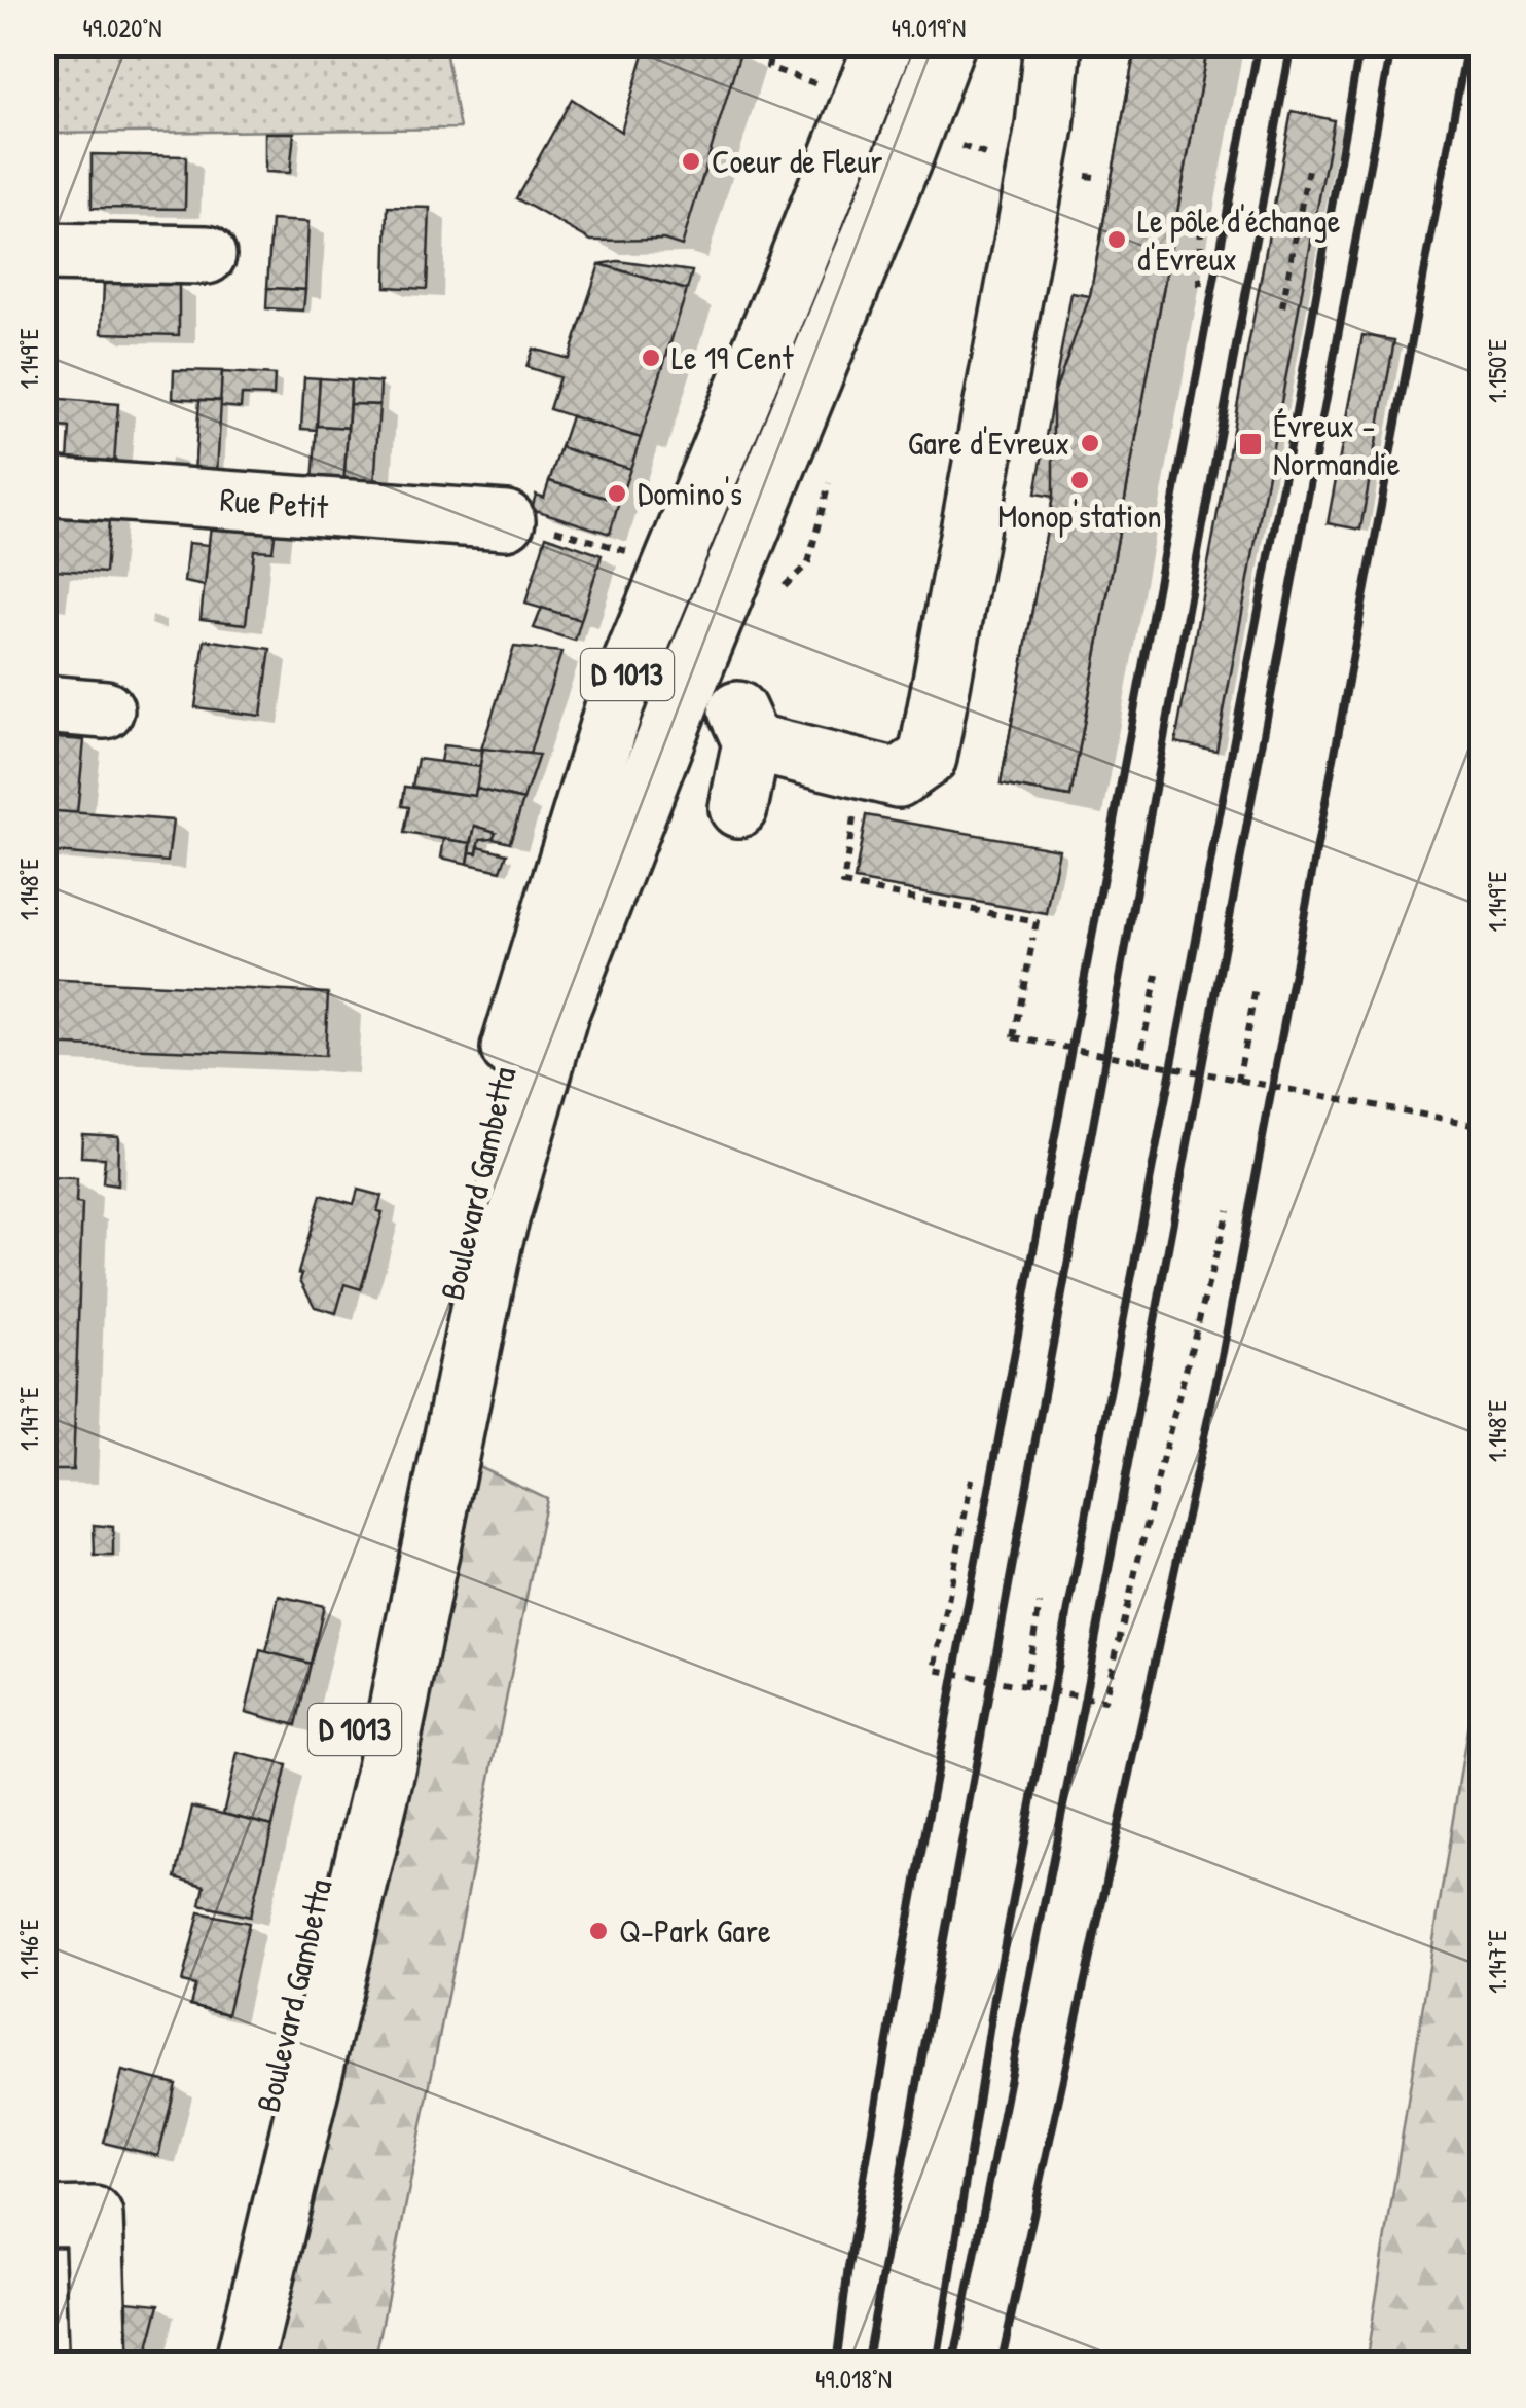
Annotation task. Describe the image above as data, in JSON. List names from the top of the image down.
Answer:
{
  "streets": {
    "main road": ["Rue Petit", "D 1013", "Boulevard Gambetta"]
  },
  "crossings": [
    ["D 1013", "Boulevard Gambetta"]
  ],
  "places": {
    "other": [
      "Coeur de Fleur",
      "Le pôle d'échange d'Evreux",
      "Le 19 Cent",
      "Gare d'Evreux",
      "Monop'station",
      "Domino's",
      "Q-Park Gare"
    ],
    "transit": ["Évreux - Normandie"]
  },
  "coordinates": [
    "49.020°N",
    "49.019°N",
    "1.149°E",
    "1.150°E",
    "1.148°E",
    "1.147°E",
    "1.146°E",
    "49.018°N"
  ]
}
